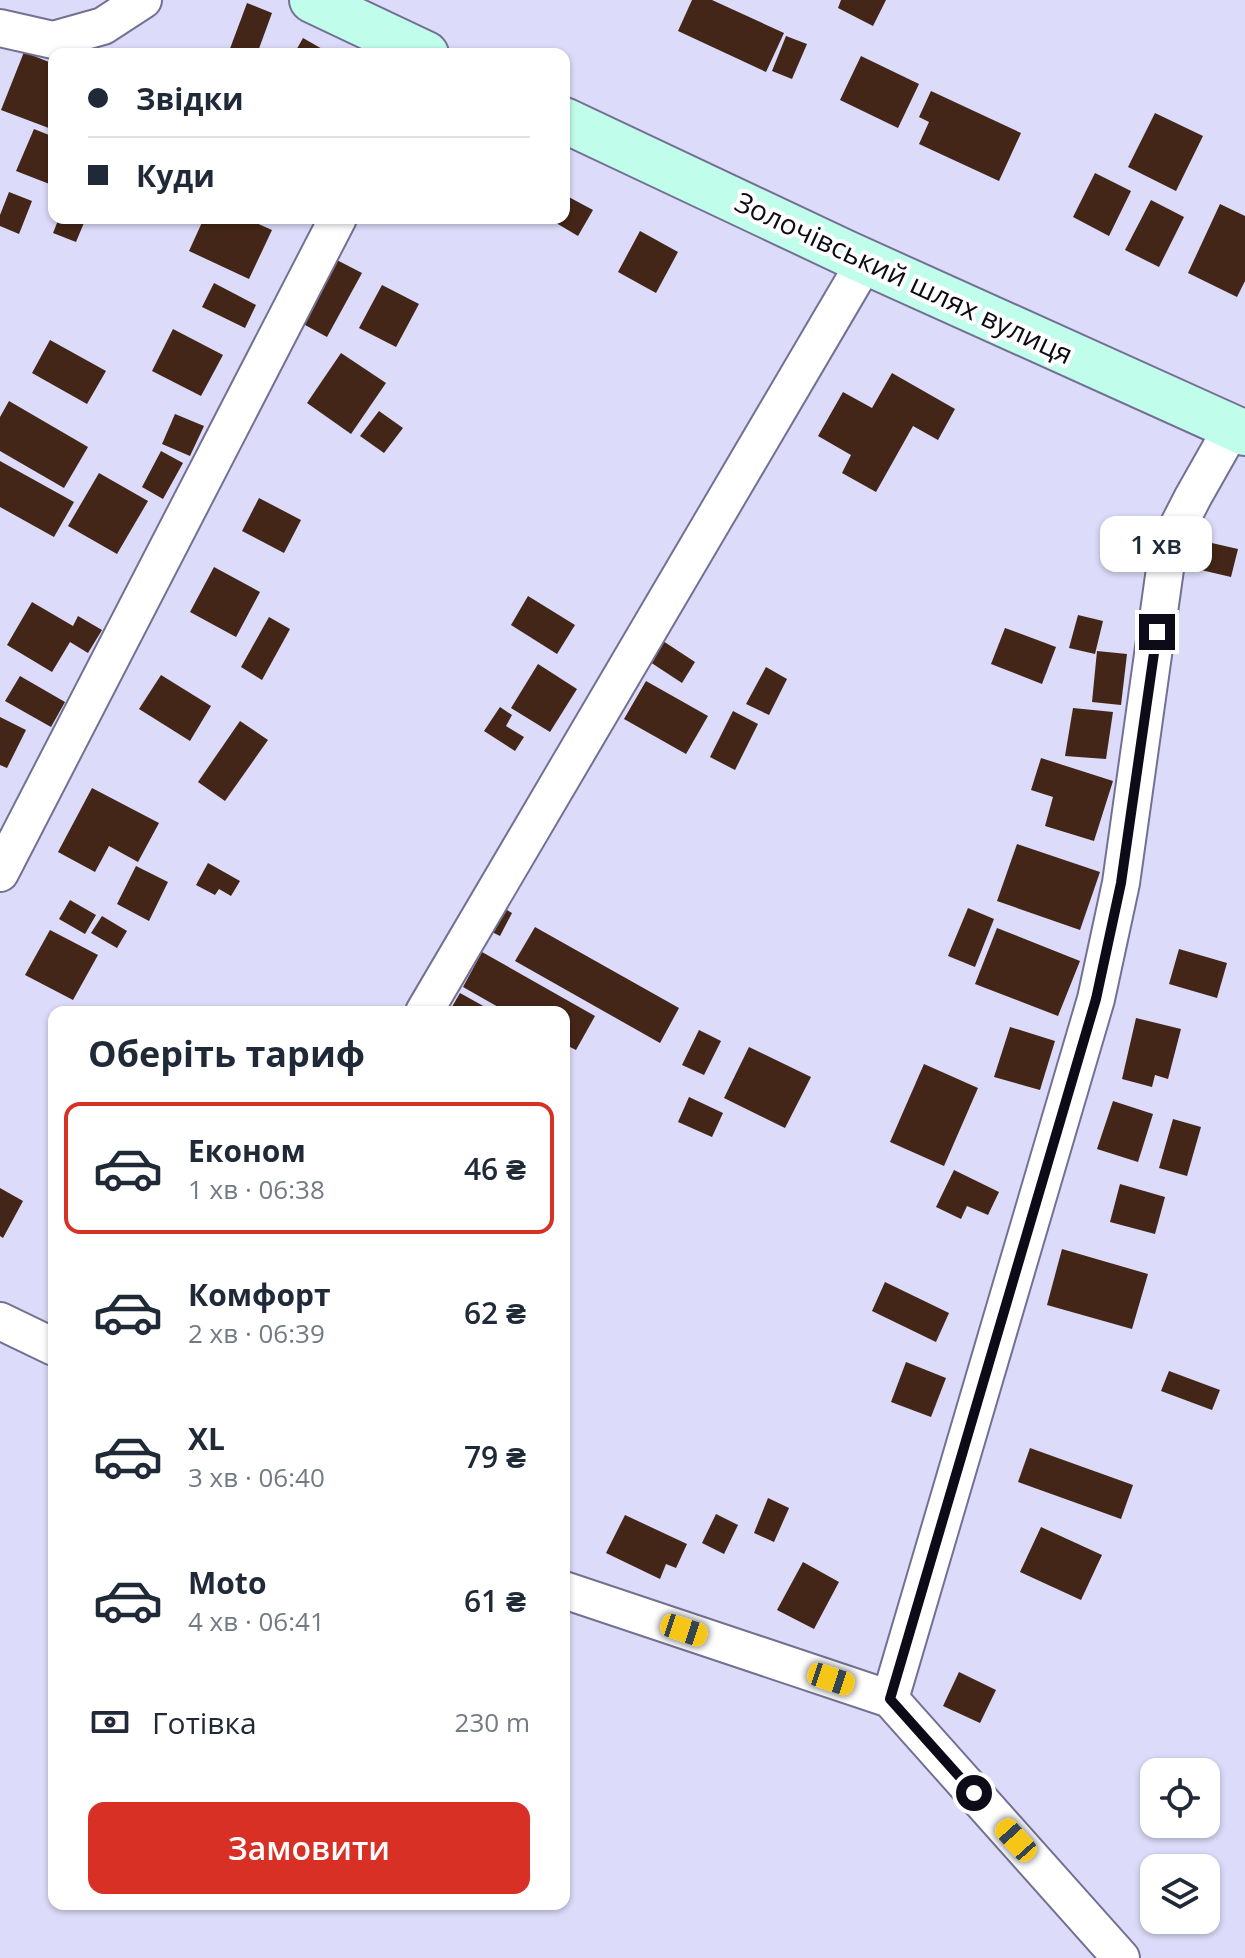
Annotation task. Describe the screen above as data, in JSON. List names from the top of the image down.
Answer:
{
  "streets": {
    "main road": ["Золочівський шлях вулиця"]
  },
  "page": {
    "banner": ["Звідки", "Куди"],
    "bubble": "1 хв",
    "heading": "Оберіть тариф",
    "list": [
      {
        "name": "Економ",
        "note": "1 хв · 06:38",
        "value": "46 ₴"
      },
      {
        "name": "Комфорт",
        "note": "2 хв · 06:39",
        "value": "62 ₴"
      },
      {
        "name": "XL",
        "note": "3 хв · 06:40",
        "value": "79 ₴"
      },
      {
        "name": "Moto",
        "note": "4 хв · 06:41",
        "value": "61 ₴"
      }
    ],
    "pay": ["Готівка", "230 m"],
    "buttons": "Замовити"
  }
}
